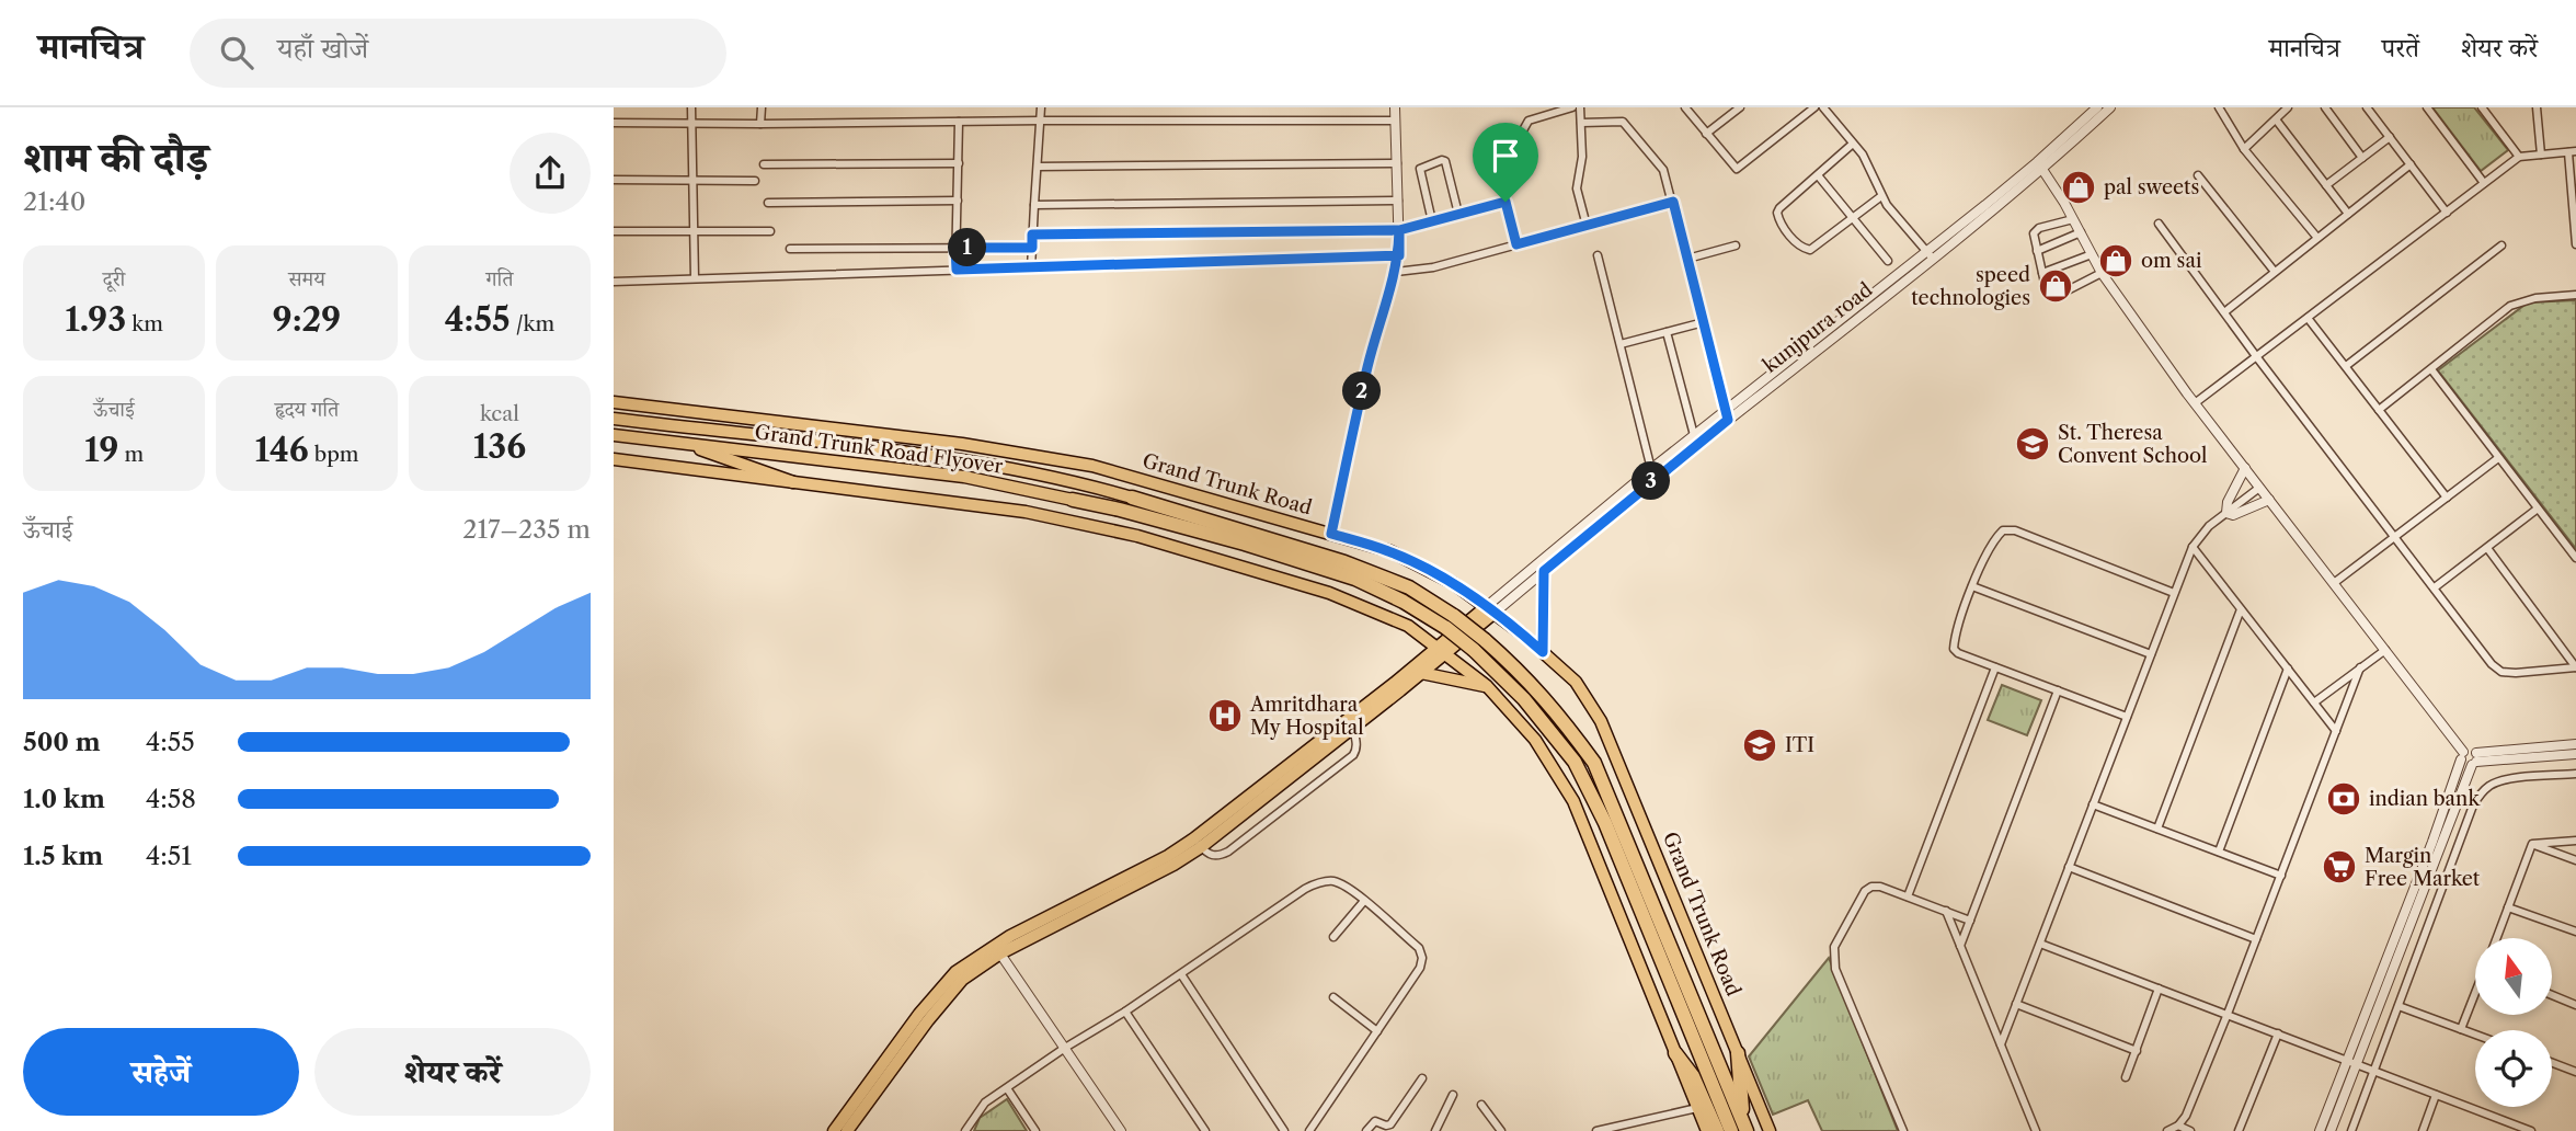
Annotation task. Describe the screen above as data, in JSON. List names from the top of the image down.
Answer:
{
  "streets": {
    "main road": ["Grand Trunk Road Flyover", "Grand Trunk Road"],
    "street": ["kunjpura road"]
  },
  "crossings": [
    ["kunjpura road", "Grand Trunk Road"]
  ],
  "places": {
    "shop": ["pal sweets", "om sai", "speed technologies"],
    "school or university": ["St. Theresa Convent School", "ITI"],
    "hospital": ["Amritdhara My Hospital"],
    "bank": ["indian bank"],
    "supermarket": ["Margin Free Market"]
  },
  "north": "top",
  "page": {
    "header": "मानचित्र",
    "search": "यहाँ खोजें",
    "nav": ["मानचित्र", "परतें", "शेयर करें"],
    "heading": ["शाम की दौड़", "21:40"],
    "pins": ["1", "2", "3"],
    "stats": [
      ["दूरी", "1.93 km"],
      ["समय", "9:29"],
      ["गति", "4:55 /km"],
      ["ऊँचाई", "19 m"],
      ["हृदय गति", "146 bpm"],
      ["kcal", "136"]
    ],
    "chart": ["ऊँचाई", "217–235 m"],
    "list": [
      {
        "name": "500 m",
        "note": "4:55"
      },
      {
        "name": "1.0 km",
        "note": "4:58"
      },
      {
        "name": "1.5 km",
        "note": "4:51"
      }
    ],
    "buttons": ["सहेजें", "शेयर करें"]
  }
}
